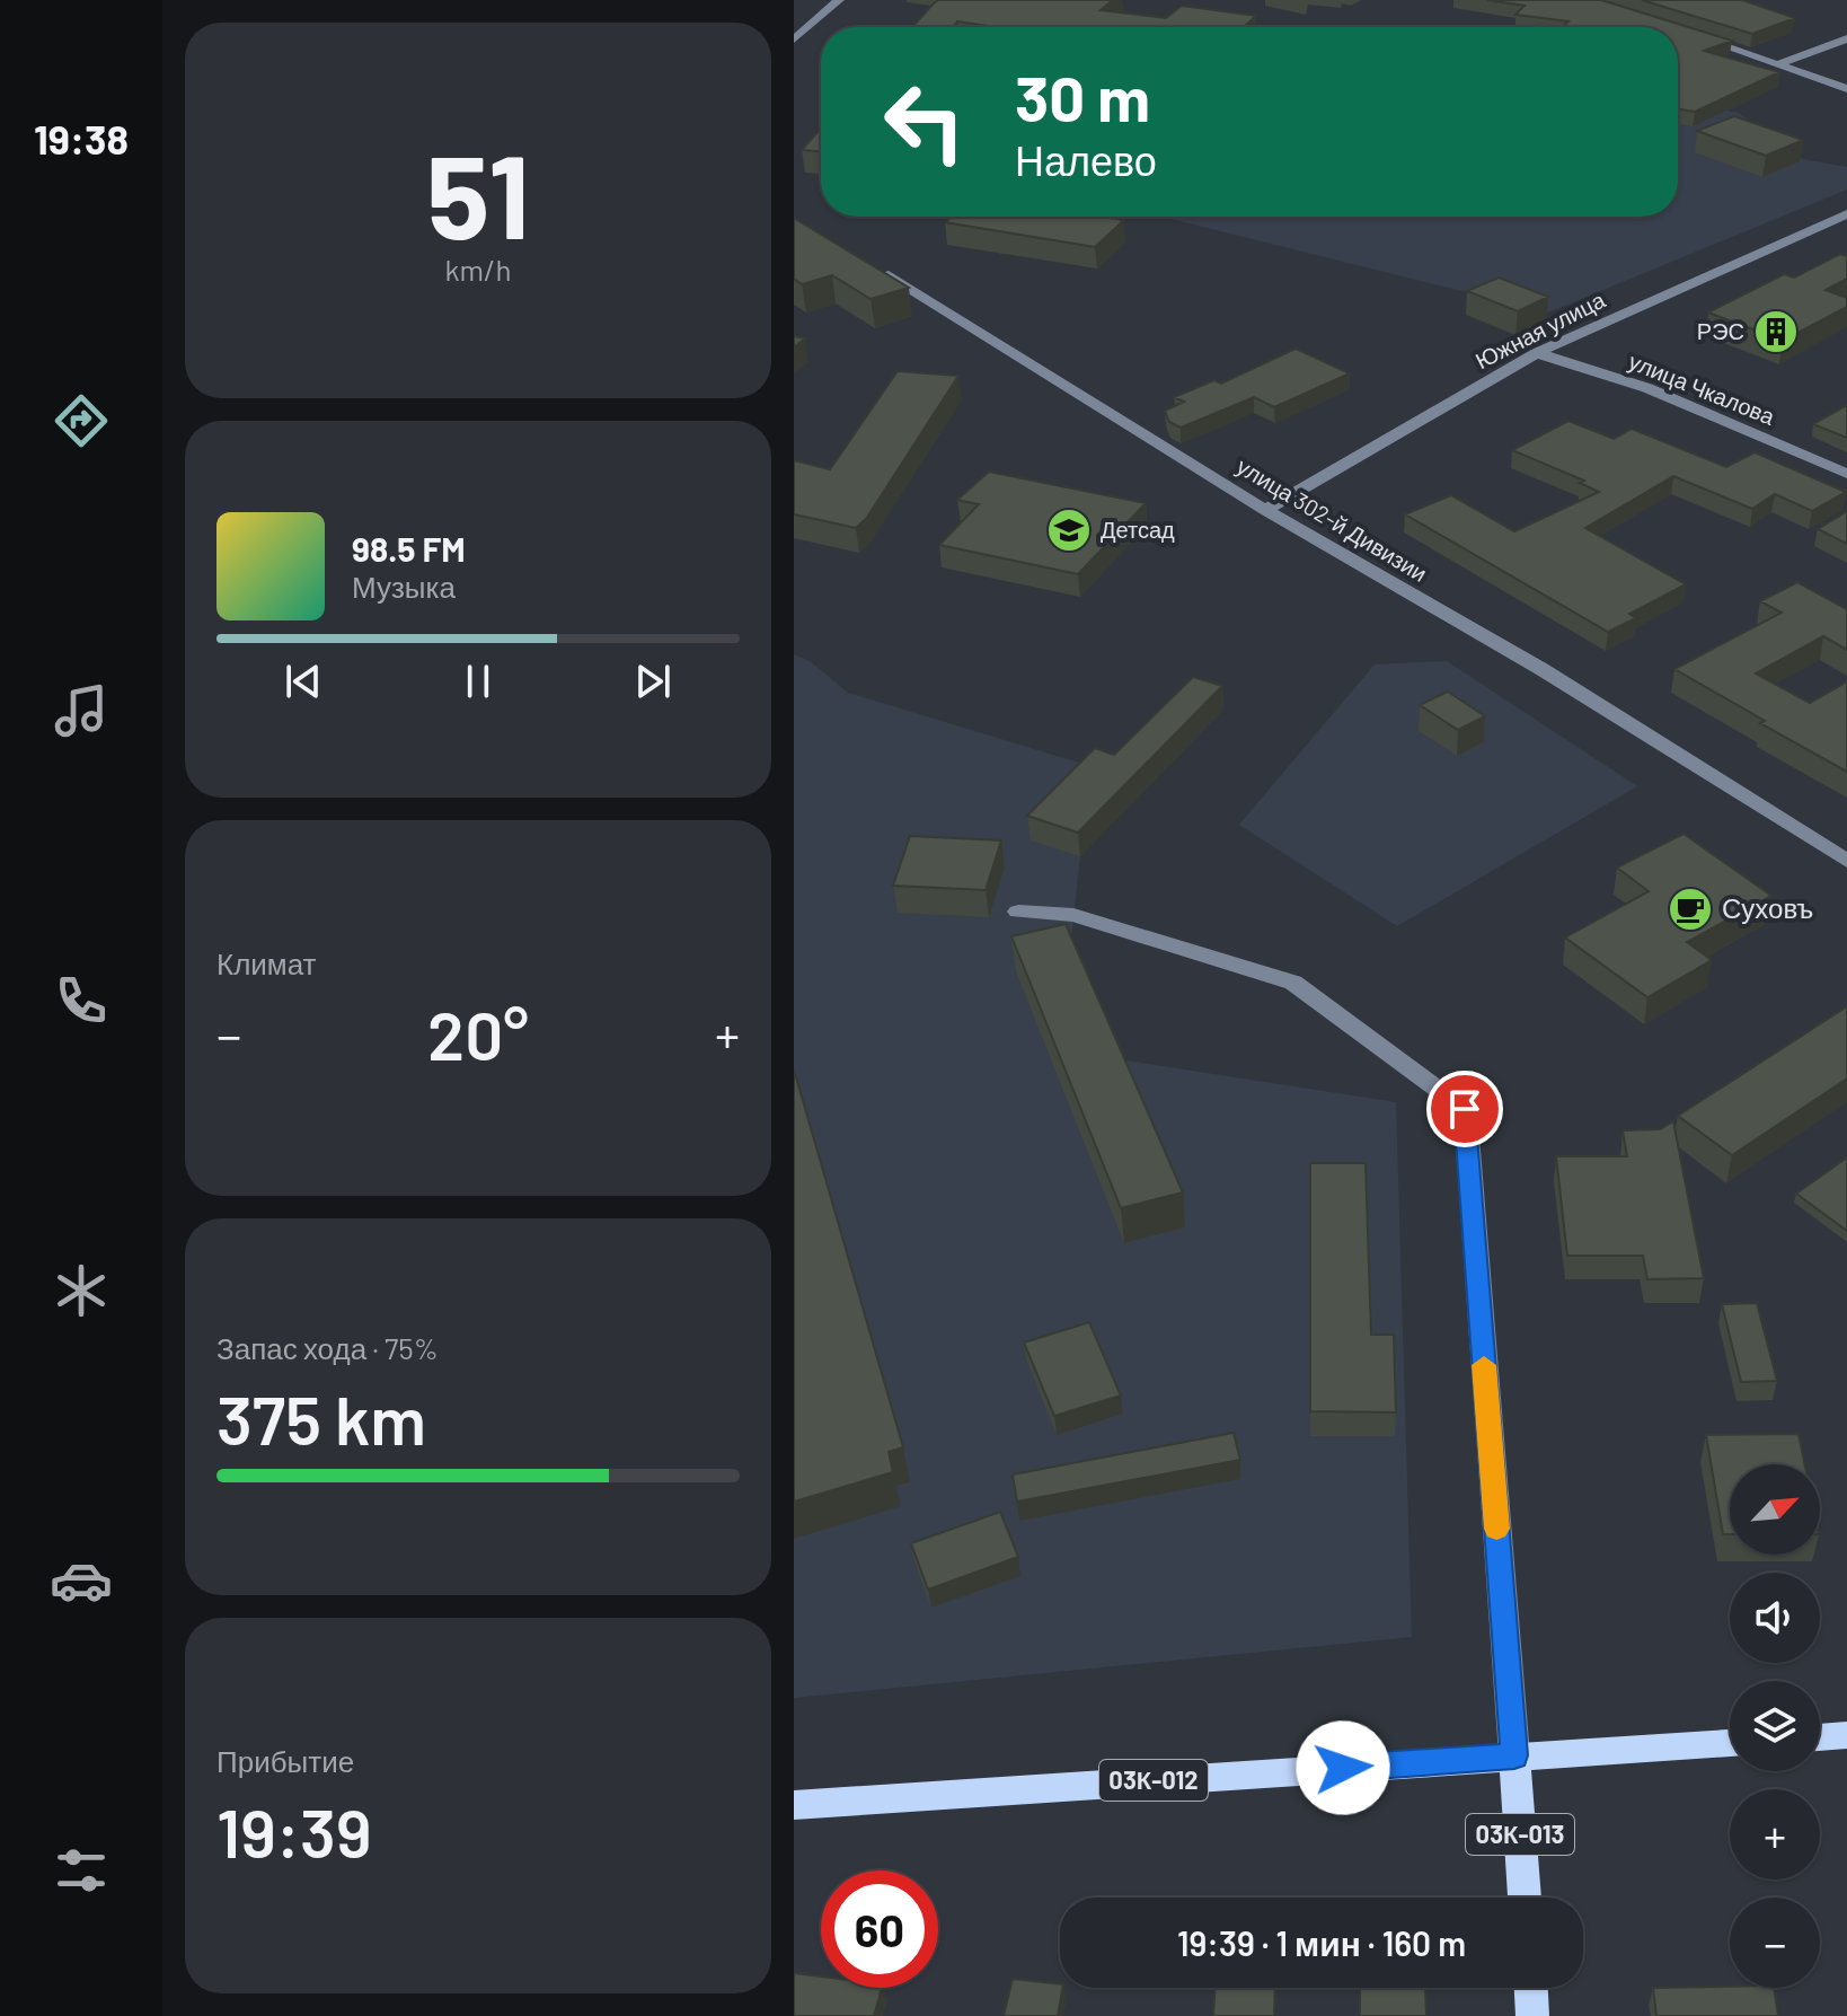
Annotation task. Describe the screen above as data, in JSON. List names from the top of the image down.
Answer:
{
  "streets": {
    "main road": ["03К-012", "03К-013"],
    "street": ["Южная улица", "улица Чкалова", "улица 302-й Дивизии"]
  },
  "crossings": [
    ["Южная улица", "улица Чкалова"],
    ["Южная улица", "улица 302-й Дивизии"],
    ["03К-012", "03К-013"]
  ],
  "places": {
    "building": ["РЭС"],
    "school or university": ["Детсад"],
    "cafe": ["Суховъ"]
  },
  "north": "top right",
  "page": {
    "tabs": "19:38",
    "tile": [
      ["51", "km/h"],
      "Климат",
      ["Запас хода · 75%", "375 km"],
      ["Прибытие", "19:39"]
    ],
    "turn": ["30 m", "Налево"],
    "song": ["98.5 FM", "Музыка"],
    "heat": ["−", "20°", "+"],
    "map_buttons": ["+", "−"],
    "limit": "60",
    "trip": "19:39 · 1 мин · 160 m"
  }
}
